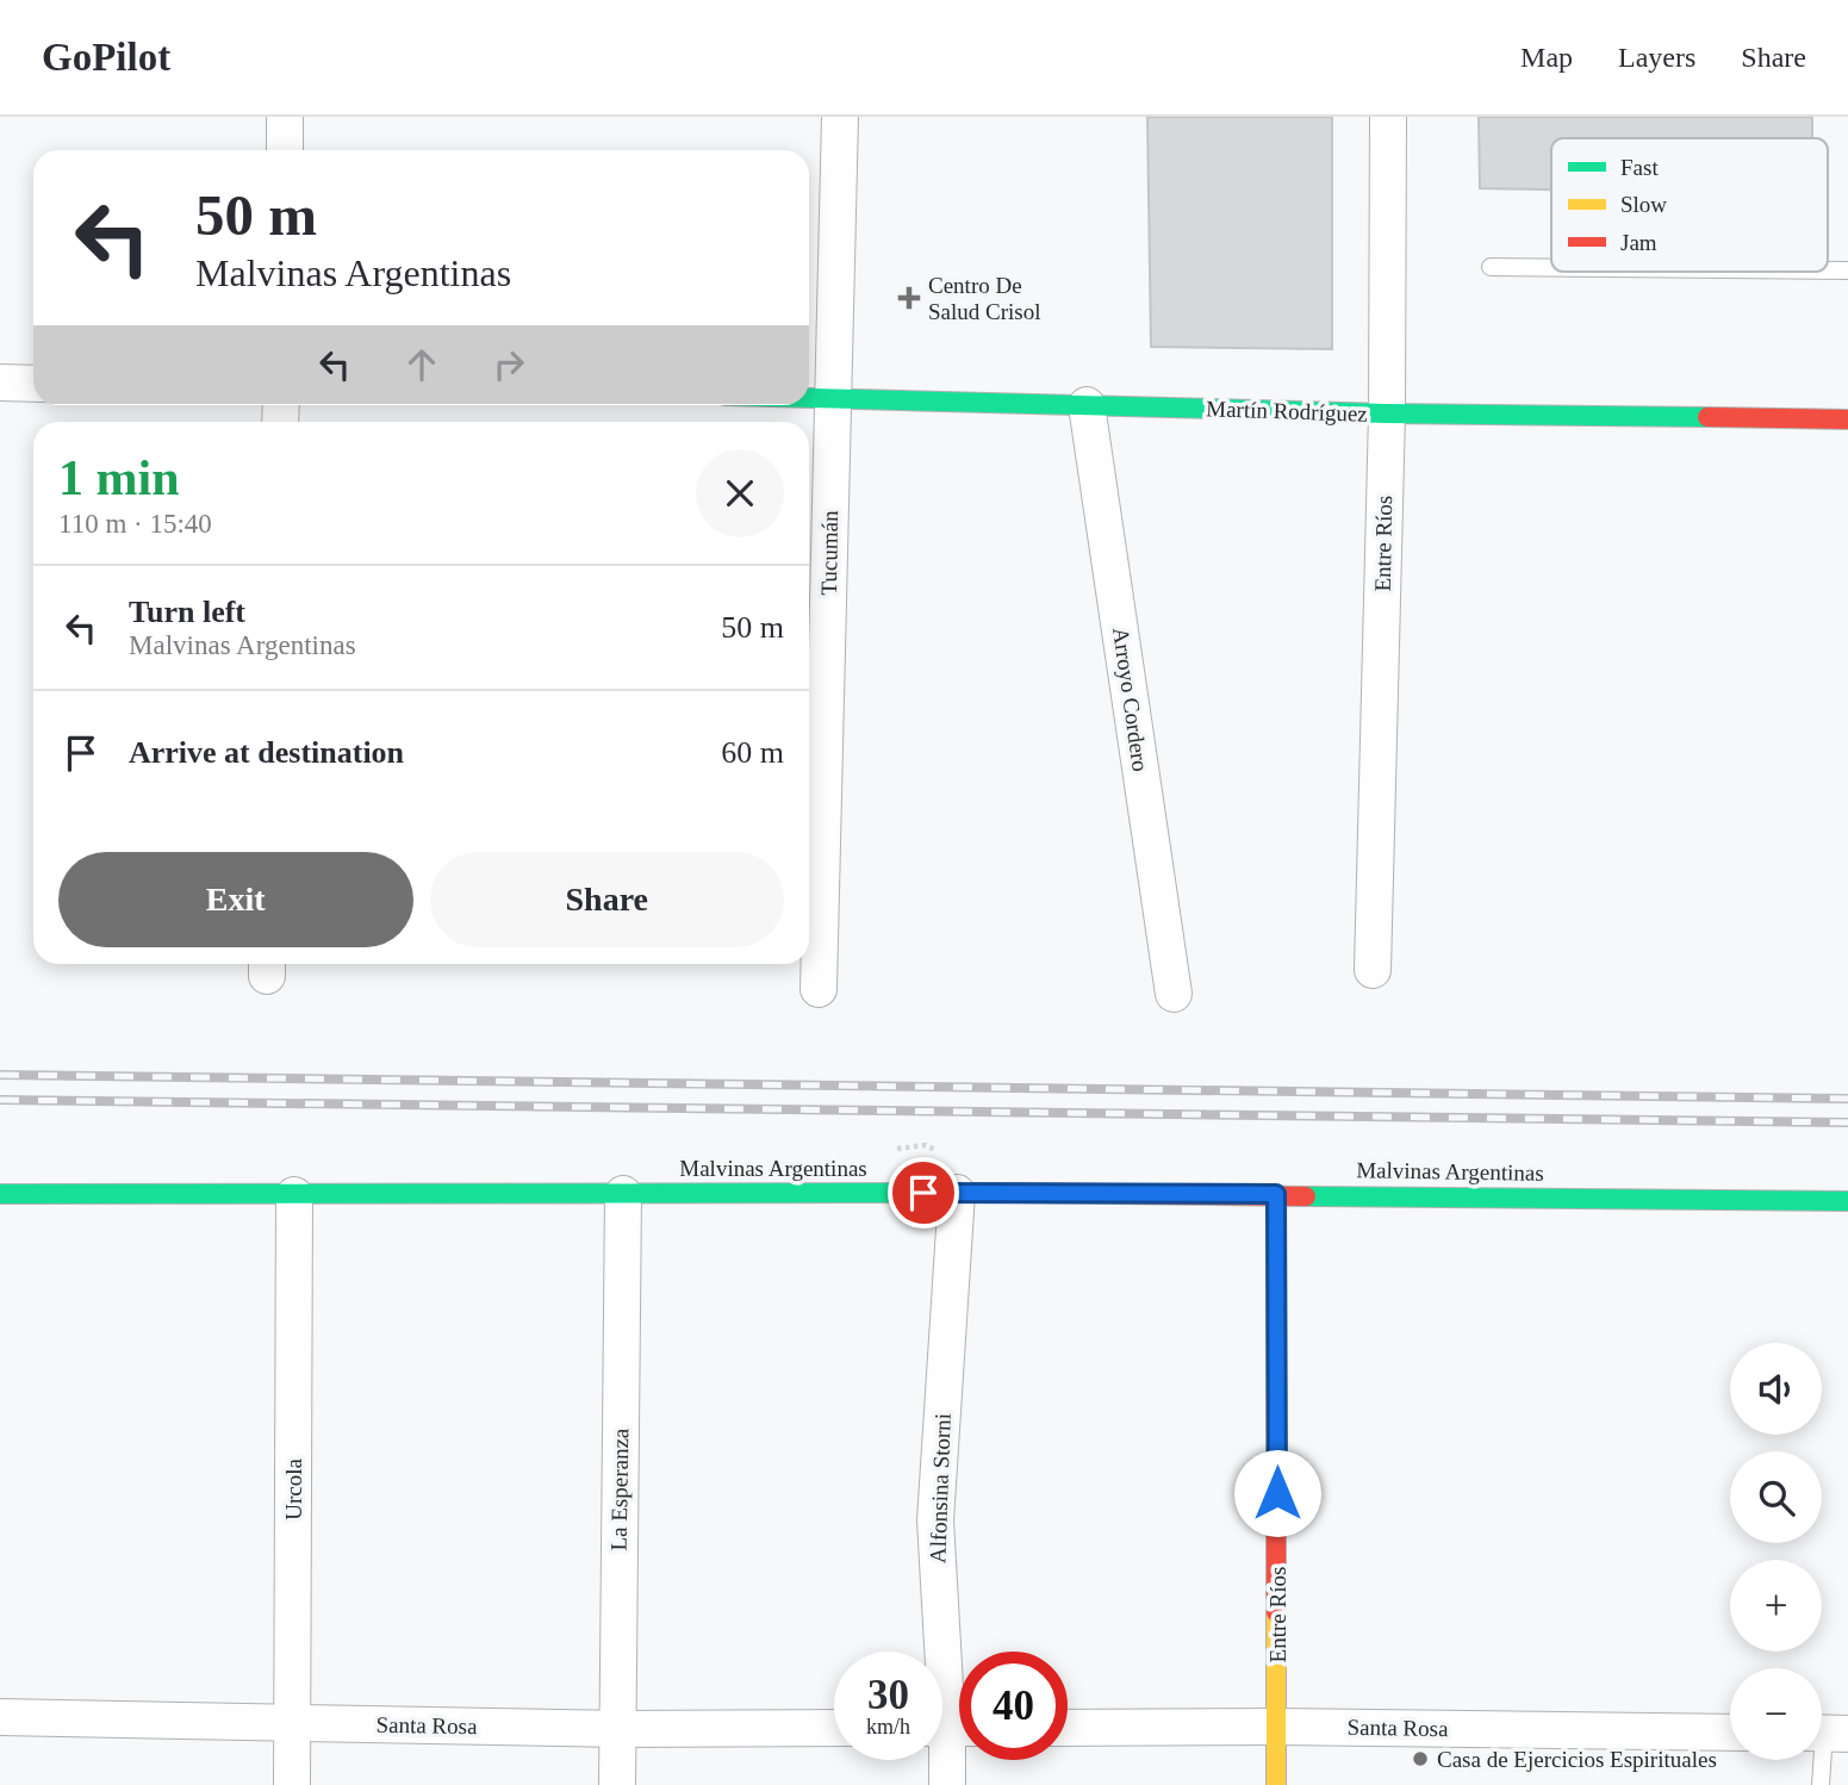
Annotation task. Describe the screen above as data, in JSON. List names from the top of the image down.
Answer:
{
  "streets": {
    "street": [
      "Martín Rodríguez",
      "Entre Ríos",
      "Tucumán",
      "Arroyo Cordero",
      "Malvinas Argentinas",
      "Alfonsina Storni",
      "Urcola",
      "La Esperanza",
      "Santa Rosa"
    ]
  },
  "crossings": [
    ["Martín Rodríguez", "Entre Ríos"],
    ["Martín Rodríguez", "Tucumán"],
    ["Martín Rodríguez", "Arroyo Cordero"],
    ["Entre Ríos", "Malvinas Argentinas"],
    ["Entre Ríos", "Santa Rosa"],
    ["Malvinas Argentinas", "Alfonsina Storni"],
    ["Malvinas Argentinas", "Urcola"],
    ["Malvinas Argentinas", "La Esperanza"],
    ["Urcola", "Santa Rosa"],
    ["La Esperanza", "Santa Rosa"]
  ],
  "places": {
    "health": ["Centro De Salud Crisol"],
    "other": ["Casa de Ejercicios Espirituales"]
  },
  "legend": ["Fast", "Slow", "Jam"],
  "page": {
    "header": "GoPilot",
    "nav": ["Map", "Layers", "Share"],
    "turn": ["50 m", "Malvinas Argentinas"],
    "heading": ["1 min", "110 m · 15:40"],
    "list": [
      {
        "name": "Turn left",
        "note": "Malvinas Argentinas",
        "value": "50 m"
      },
      {
        "name": "Arrive at destination",
        "value": "60 m"
      }
    ],
    "buttons": ["Exit", "Share"],
    "map_buttons": ["+", "−"],
    "speed": "30 km/h",
    "limit": "40"
  }
}
